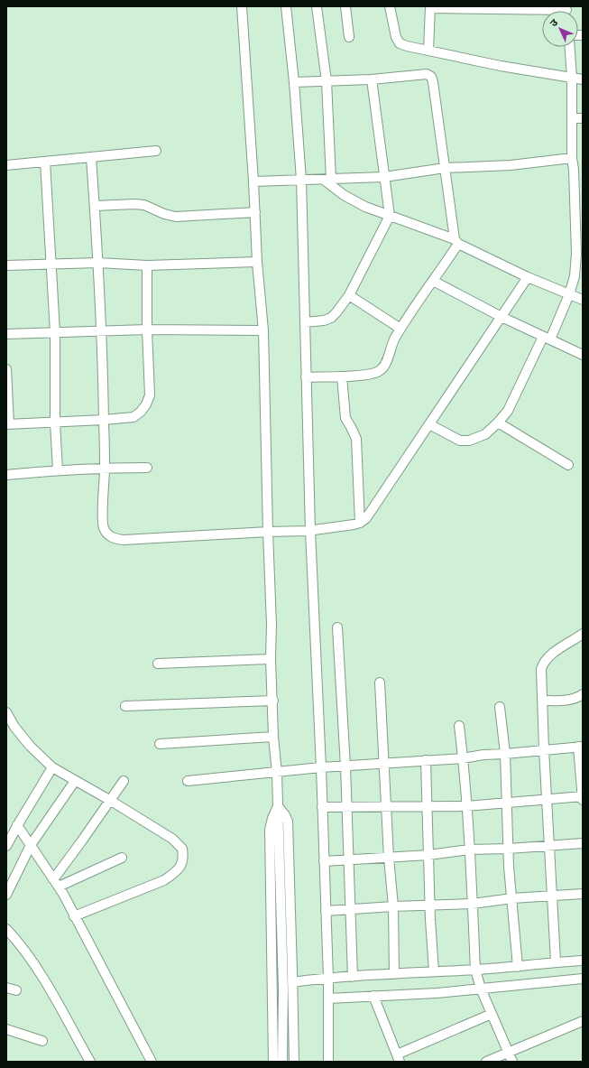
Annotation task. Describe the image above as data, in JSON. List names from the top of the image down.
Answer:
{
  "north": "top left"
}
